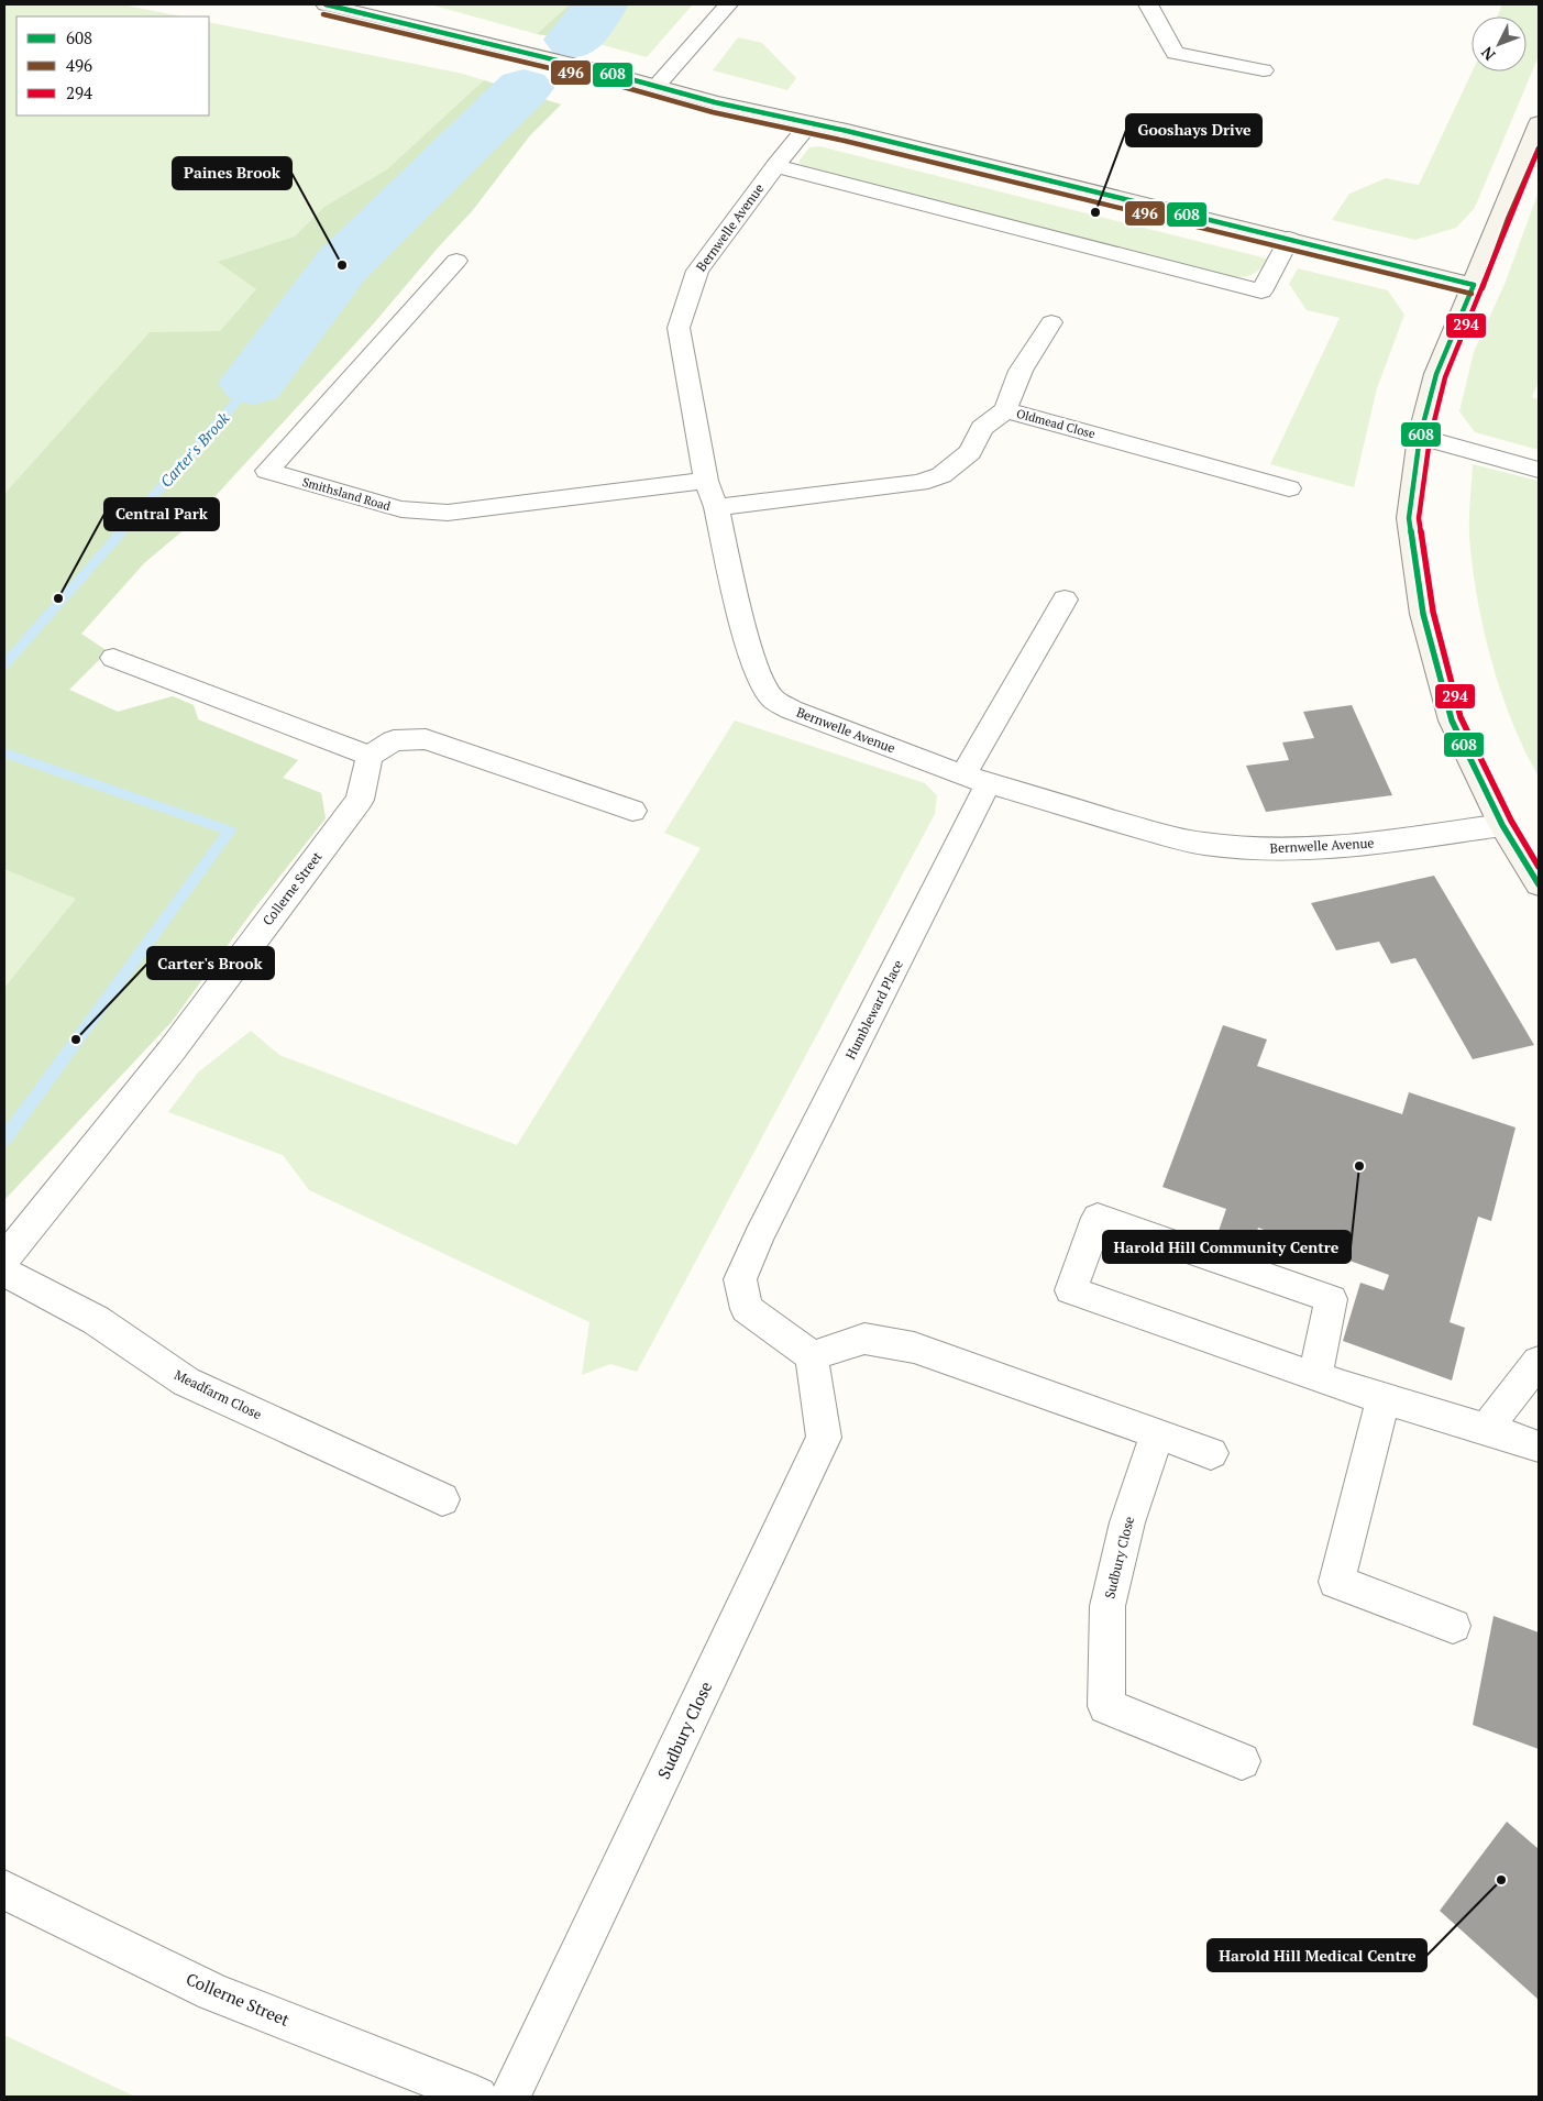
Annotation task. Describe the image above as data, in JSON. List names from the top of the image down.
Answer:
{
  "streets": {
    "street": [
      "Bernwelle Avenue",
      "Oldmead Close",
      "Smithsland Road",
      "Collerne Street",
      "Humbleward Place",
      "Meadfarm Close",
      "Sudbury Close"
    ]
  },
  "crossings": [
    ["Bernwelle Avenue", "Oldmead Close"],
    ["Bernwelle Avenue", "Smithsland Road"],
    ["Bernwelle Avenue", "Humbleward Place"],
    ["Humbleward Place", "Sudbury Close"]
  ],
  "water": ["Carter's Brook"],
  "places": [
    "Gooshays Drive",
    "Paines Brook",
    "Central Park",
    "Carter's Brook",
    "Harold Hill Community Centre",
    "Harold Hill Medical Centre"
  ],
  "lines": ["transit line 608", "transit line 496", "transit line 294"],
  "legend": ["608", "496", "294"],
  "north": "bottom left"
}
